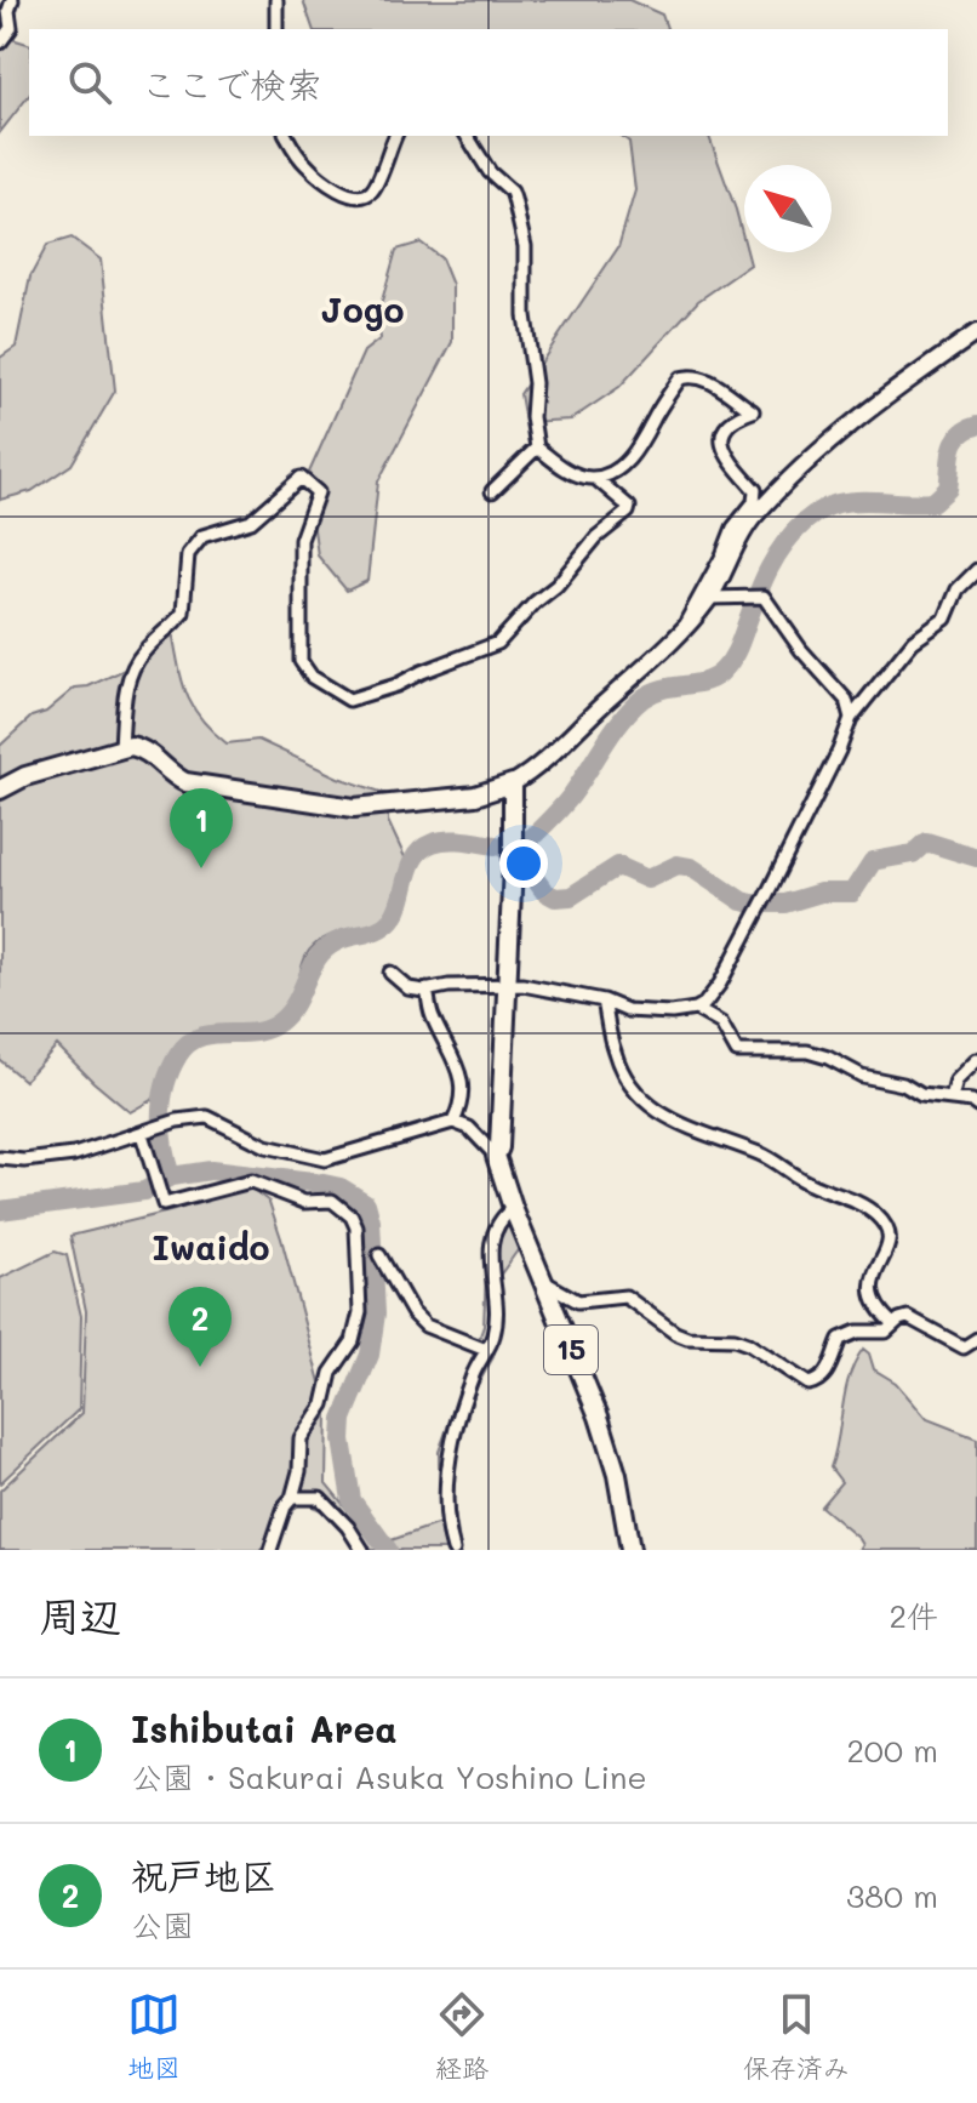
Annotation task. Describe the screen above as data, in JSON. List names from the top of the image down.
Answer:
{
  "streets": {
    "main road": ["15"]
  },
  "districts": ["Jogo", "Iwaido"],
  "north": "top left",
  "page": {
    "search": "ここで検索",
    "pins": ["1", "2"],
    "heading": ["周辺", "2件"],
    "list": [
      {
        "mark": "1",
        "name": "Ishibutai Area",
        "note": "公園 · Sakurai Asuka Yoshino Line",
        "value": "200 m"
      },
      {
        "mark": "2",
        "name": "祝戸地区",
        "note": "公園",
        "value": "380 m"
      }
    ],
    "nav": ["地図", "経路", "保存済み"]
  }
}
